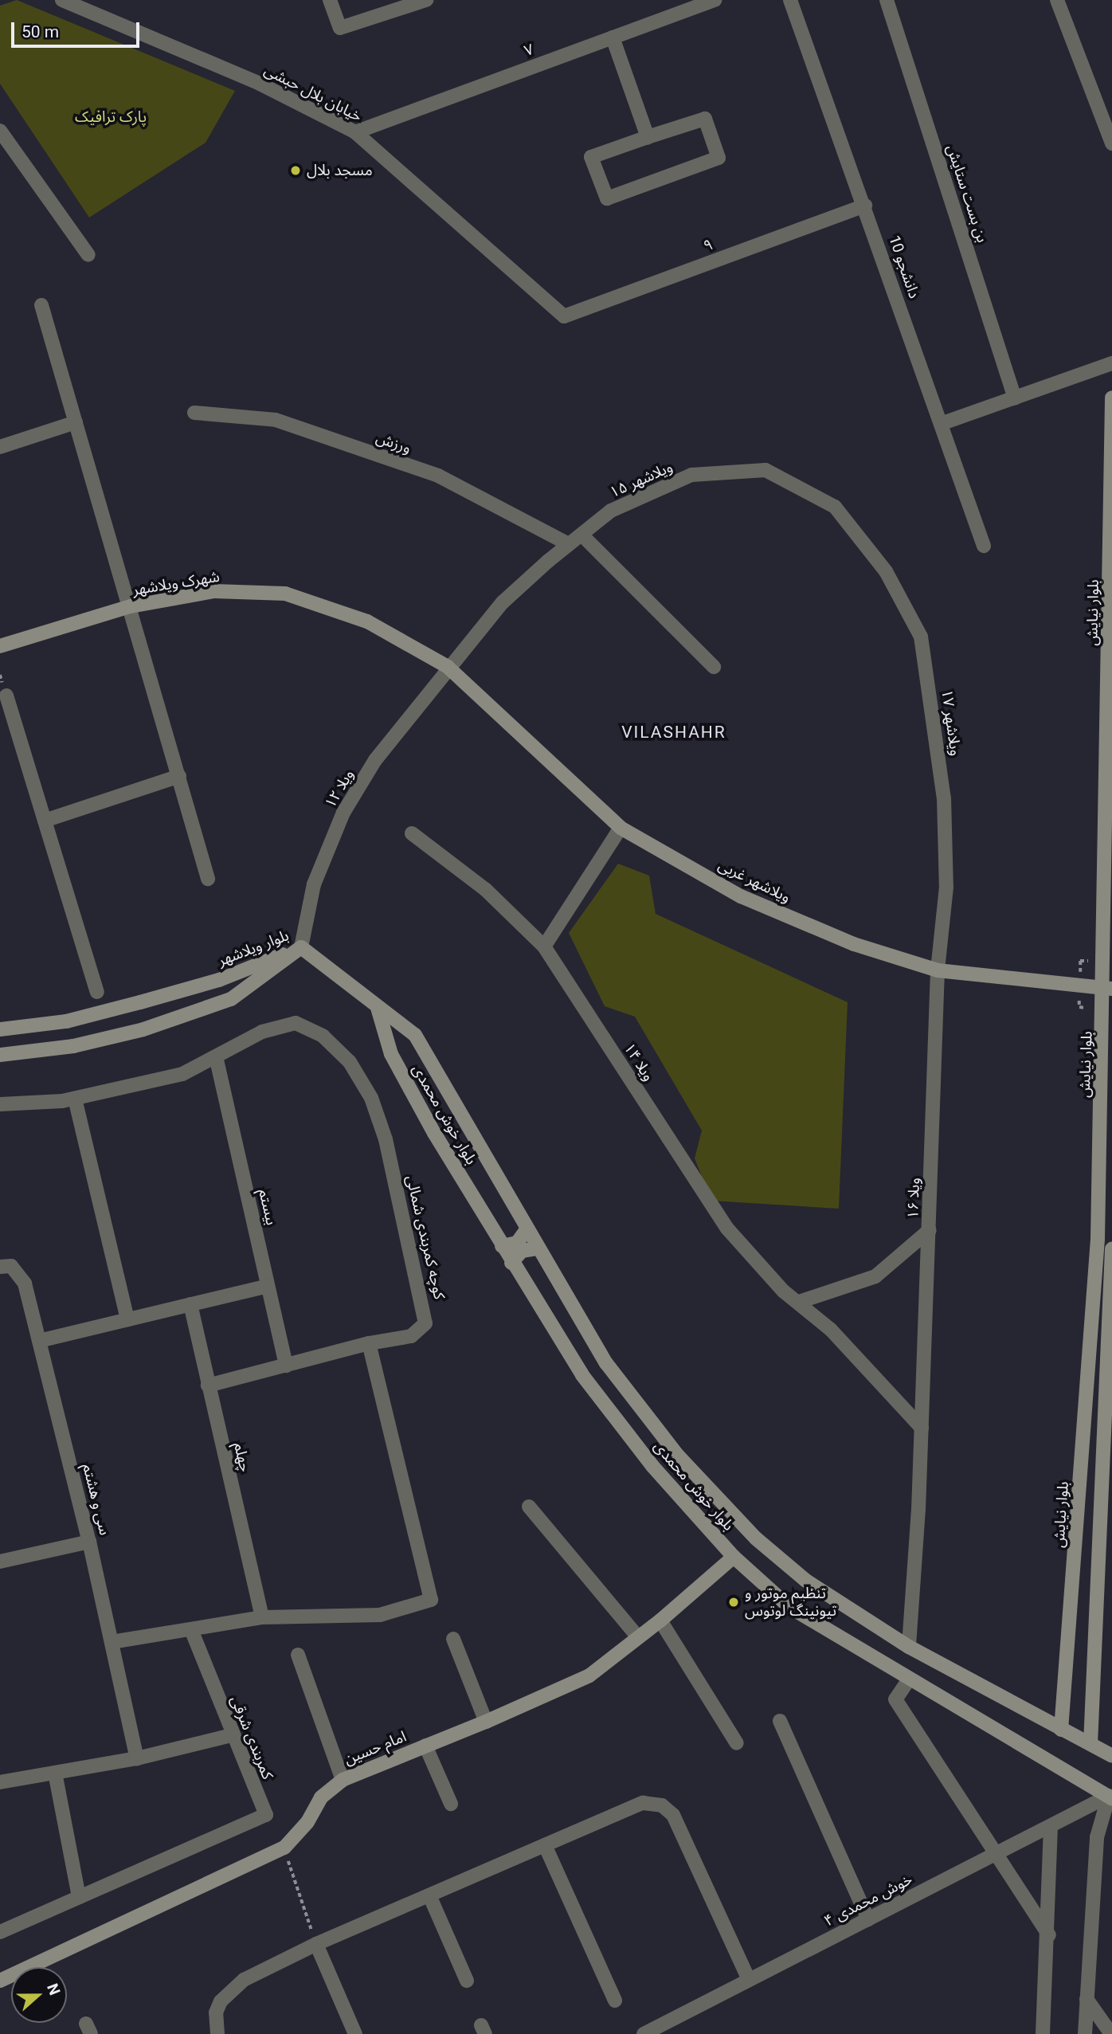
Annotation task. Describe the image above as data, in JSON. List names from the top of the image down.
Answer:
{
  "streets": {
    "street": [
      "۷",
      "خیابان بلال حبشی",
      "بن بست ستایش",
      "۹",
      "دانشجو 10",
      "ورزش",
      "ویلاشهر ۱۵",
      "شهرک ویلاشهر",
      "بلوار نیایش",
      "ویلاشهر ۱۷",
      "ویلا ۱۲",
      "ویلاشهر غربی",
      "بلوار ویلاشهر",
      "۱۴ ویلا",
      "بلوار خوش محمدی",
      "۱۶ ویلا",
      "بیستم",
      "کوچه کمربندی شمالی",
      "چهلم",
      "سی و هشتم",
      "کمربندی شرقی",
      "امام حسین",
      "خوش محمدی ۴"
    ]
  },
  "crossings": [
    ["۷", "خیابان بلال حبشی"],
    ["خیابان بلال حبشی", "۹"],
    ["۹", "دانشجو 10"],
    ["ورزش", "ویلاشهر ۱۵"],
    ["ویلاشهر ۱۵", "شهرک ویلاشهر"],
    ["ویلاشهر ۱۵", "ویلاشهر ۱۷"],
    ["ویلاشهر ۱۵", "ویلا ۱۲"],
    ["ویلاشهر ۱۵", "ویلاشهر غربی"],
    ["شهرک ویلاشهر", "ویلا ۱۲"],
    ["شهرک ویلاشهر", "ویلاشهر غربی"],
    ["بلوار نیایش", "ویلاشهر غربی"],
    ["بلوار نیایش", "بلوار خوش محمدی"],
    ["ویلاشهر ۱۷", "ویلاشهر غربی"],
    ["ویلاشهر ۱۷", "۱۶ ویلا"],
    ["ویلا ۱۲", "ویلاشهر غربی"],
    ["ویلا ۱۲", "بلوار ویلاشهر"],
    ["ویلاشهر غربی", "۱۶ ویلا"],
    ["۱۴ ویلا", "۱۶ ویلا"],
    ["بلوار خوش محمدی", "۱۶ ویلا"],
    ["بلوار خوش محمدی", "امام حسین"],
    ["بلوار خوش محمدی", "خوش محمدی ۴"],
    ["بیستم", "کوچه کمربندی شمالی"]
  ],
  "districts": ["VILASHAHR"],
  "parks": ["پارک ترافیک"],
  "places": ["مسجد بلال", "تنظیم موتور و تیونینگ لوتوس"],
  "scale_bar": "50 m",
  "north": "right"
}
